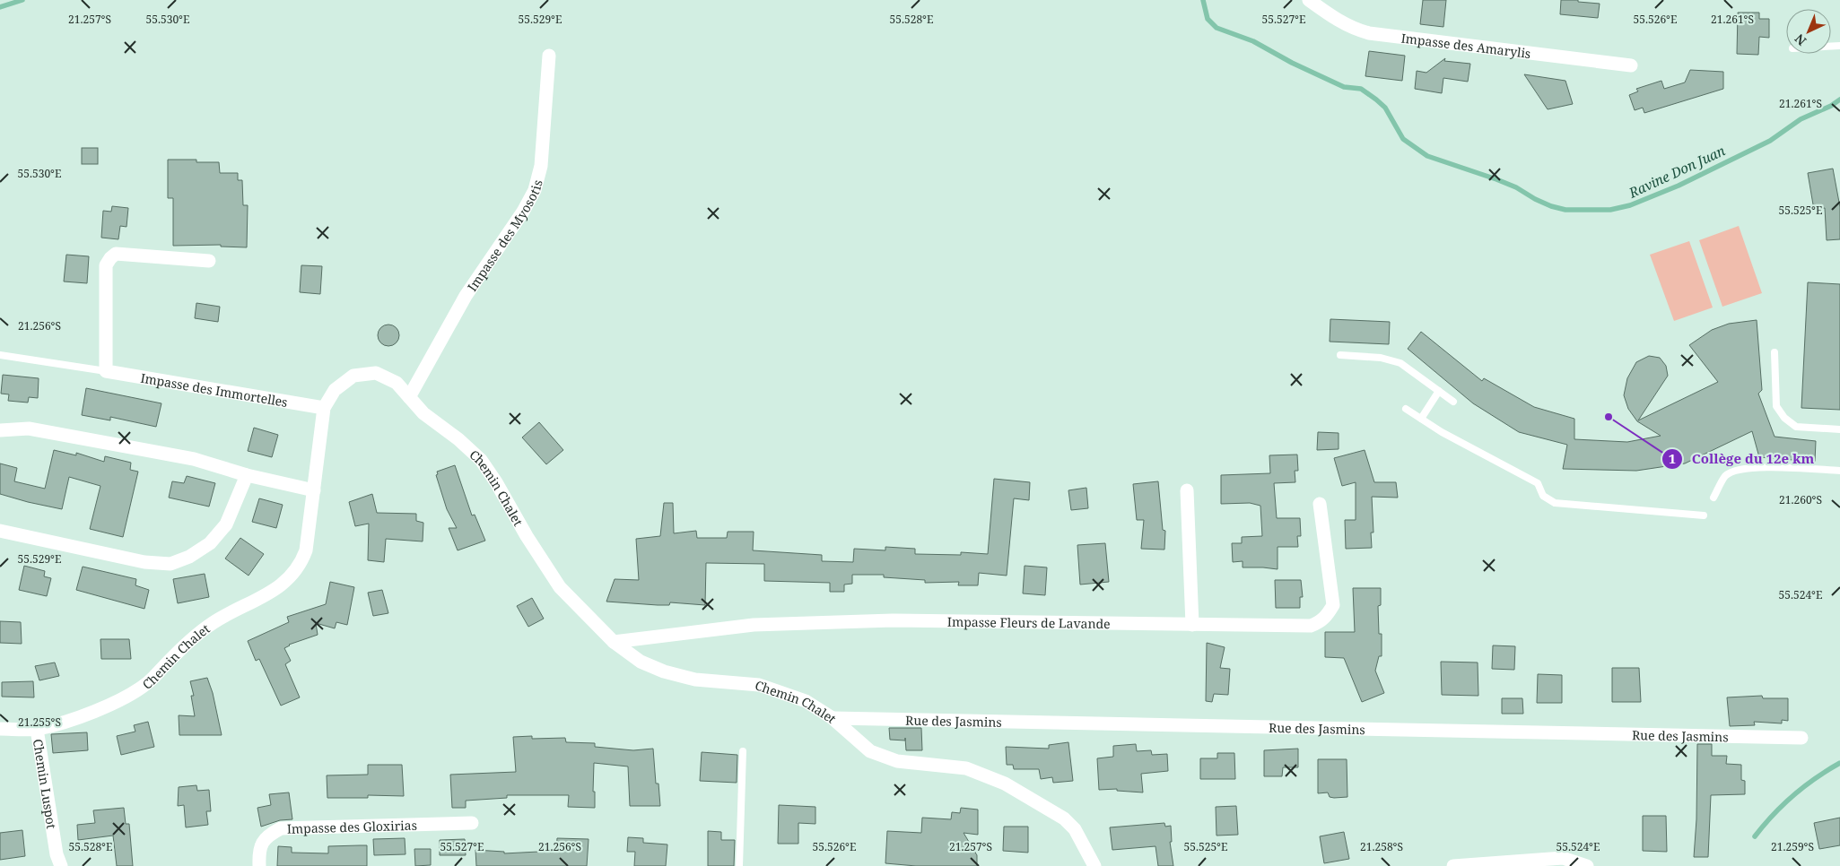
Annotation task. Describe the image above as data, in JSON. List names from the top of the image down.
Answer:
{
  "streets": {
    "street": [
      "Impasse des Amarylis",
      "Impasse des Myosotis",
      "Impasse des Immortelles",
      "Chemin Chalet",
      "Impasse Fleurs de Lavande",
      "Rue des Jasmins",
      "Chemin Luspot",
      "Impasse des Gloxirias"
    ]
  },
  "crossings": [
    ["Impasse des Myosotis", "Chemin Chalet"],
    ["Impasse des Immortelles", "Chemin Chalet"],
    ["Chemin Chalet", "Impasse Fleurs de Lavande"],
    ["Chemin Chalet", "Rue des Jasmins"],
    ["Chemin Chalet", "Chemin Luspot"]
  ],
  "water": ["Ravine Don Juan"],
  "places": ["Collège du 12e km"],
  "north": "bottom left",
  "coordinates": [
    "21.257°S",
    "21.261°S",
    "55.528°E",
    "55.527°E",
    "55.526°E",
    "55.530°E",
    "55.529°E",
    "55.525°E",
    "21.256°S",
    "21.260°S",
    "55.524°E",
    "21.255°S",
    "21.258°S",
    "21.259°S"
  ]
}
